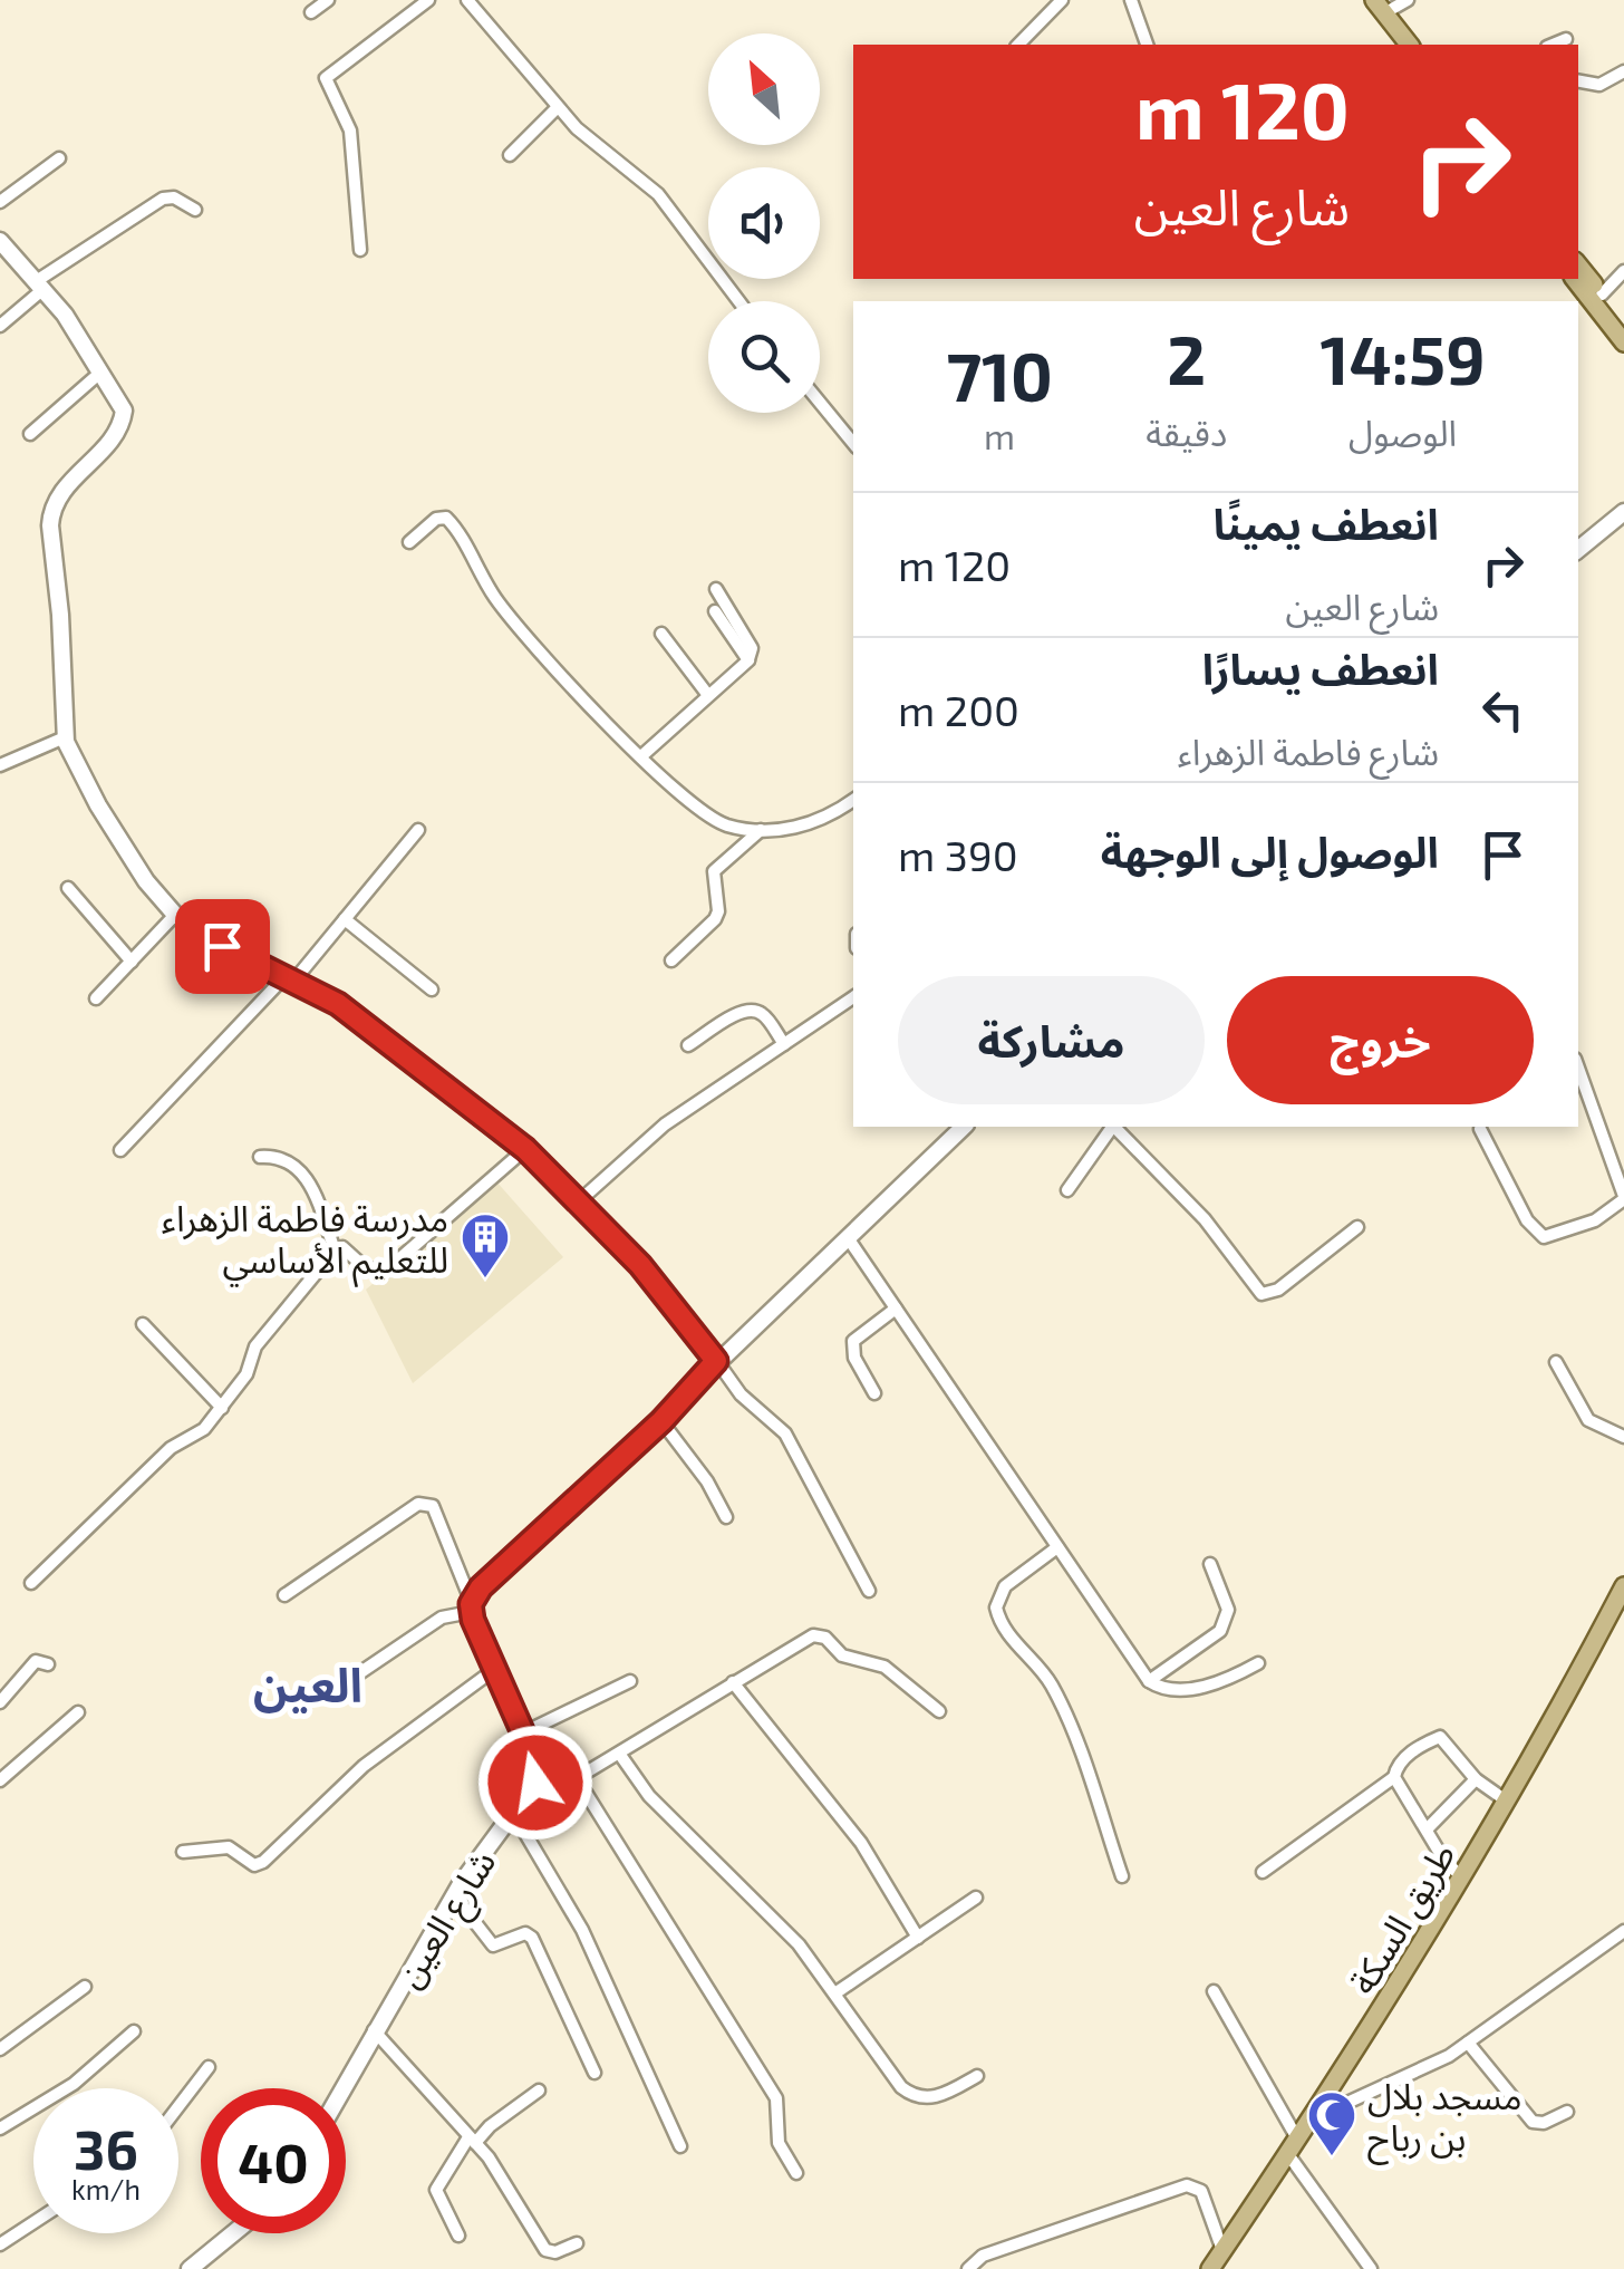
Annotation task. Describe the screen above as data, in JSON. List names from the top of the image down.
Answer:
{
  "streets": {
    "main road": ["طريق السكة"],
    "street": ["شارع العين"]
  },
  "districts": ["العين"],
  "places": {
    "building": ["مدرسة فاطمة الزهراء للتعليم الأساسي"],
    "mosque": ["مسجد بلال بن رباح"]
  },
  "north": "top left",
  "page": {
    "turn": ["120 m", "شارع العين"],
    "eta": [
      "14:59",
      "الوصول",
      "2",
      "دقيقة",
      "710",
      "m"
    ],
    "list": [
      {
        "name": "انعطف يمينًا",
        "note": "شارع العين",
        "value": "120 m"
      },
      {
        "name": "انعطف يسارًا",
        "note": "شارع فاطمة الزهراء",
        "value": "200 m"
      },
      {
        "name": "الوصول إلى الوجهة",
        "value": "390 m"
      }
    ],
    "buttons": ["خروج", "مشاركة"],
    "speed": "36 km/h",
    "limit": "40"
  }
}
